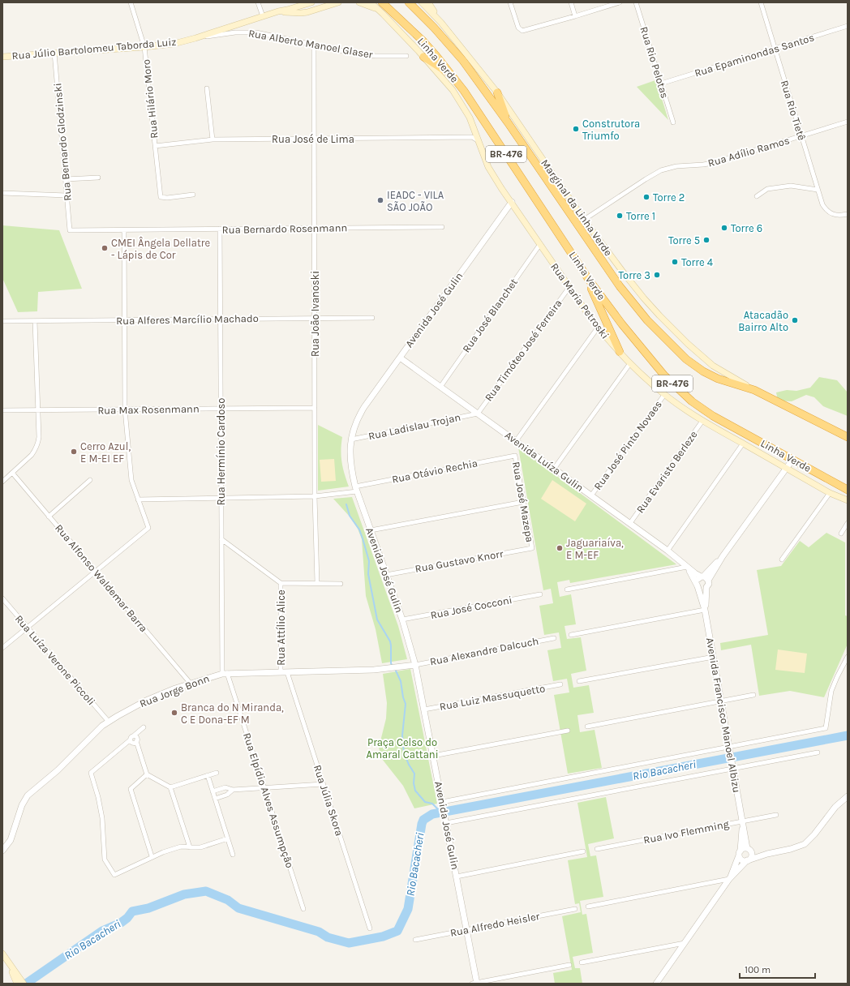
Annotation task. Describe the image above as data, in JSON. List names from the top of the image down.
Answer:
{
  "streets": {
    "highway": ["Linha Verde", "BR-476"],
    "main road": ["Rua Júlio Bartolomeu Taborda Luiz", "Marginal da Linha Verde", "Rua Maria Petroski"],
    "street": [
      "Rua Alberto Manoel Glaser",
      "Rua Epaminondas Santos",
      "Rua Rio Pelotas",
      "Rua Hilário Moro",
      "Rua Rio Tietê",
      "Rua José de Lima",
      "Rua Bernardo Glodzinski",
      "Rua Adílio Ramos",
      "Rua Bernardo Rosenmann",
      "Avenida José Gulin",
      "Rua João Ivanoski",
      "Rua José Blanchet",
      "Rua Alferes Marcílio Machado",
      "Rua Timóteo José Ferreira",
      "Rua Max Rosenmann",
      "Rua Ladislau Trojan",
      "Rua José Pinto Novaes",
      "Rua Hermínio Cardoso",
      "Avenida Luíza Gulin",
      "Rua Otávio Rechia",
      "Rua Evaristo Berleze",
      "Rua José Mazepa",
      "Rua Gustavo Knorr",
      "Rua Alfonso Waldemar Barra",
      "Rua José Cocconi",
      "Rua Attílio Alice",
      "Rua Alexandre Dalcuch",
      "Rua Luíza Verone Piccoli",
      "Rua Jorge Bonn",
      "Rua Luiz Massuquetto",
      "Avenida Francisco Manoel Albizu",
      "Rua Elpídio Alves Assumpção",
      "Rua Júlia Skora",
      "Rua Ivo Flemming",
      "Rua Alfredo Heisler"
    ]
  },
  "crossings": [
    ["Rua Alberto Manoel Glaser", "Rua Júlio Bartolomeu Taborda Luiz"],
    ["Rua Alberto Manoel Glaser", "Rua João Ivanoski"],
    ["Rua Júlio Bartolomeu Taborda Luiz", "Rua Hilário Moro"],
    ["Rua Júlio Bartolomeu Taborda Luiz", "Rua Bernardo Glodzinski"],
    ["Rua Epaminondas Santos", "Rua Rio Pelotas"],
    ["Rua Epaminondas Santos", "Rua Rio Tietê"],
    ["Linha Verde", "Marginal da Linha Verde"],
    ["Rua Hilário Moro", "Rua José de Lima"],
    ["Rua Rio Tietê", "Rua Adílio Ramos"],
    ["Rua José de Lima", "Rua João Ivanoski"],
    ["Rua Bernardo Glodzinski", "Rua Bernardo Rosenmann"],
    ["Rua Adílio Ramos", "Marginal da Linha Verde"],
    ["Rua Bernardo Rosenmann", "Rua João Ivanoski"],
    ["Rua Bernardo Rosenmann", "Rua Hermínio Cardoso"],
    ["Rua Maria Petroski", "Avenida José Gulin"],
    ["Rua Maria Petroski", "Rua José Blanchet"],
    ["Rua Maria Petroski", "Rua Timóteo José Ferreira"],
    ["Rua Maria Petroski", "Rua José Pinto Novaes"],
    ["Rua Maria Petroski", "Rua Evaristo Berleze"],
    ["Avenida José Gulin", "Rua Ladislau Trojan"],
    ["Avenida José Gulin", "Avenida Luíza Gulin"],
    ["Avenida José Gulin", "Rua Otávio Rechia"],
    ["Avenida José Gulin", "Rua Gustavo Knorr"],
    ["Avenida José Gulin", "Rua José Cocconi"],
    ["Avenida José Gulin", "Rua Alexandre Dalcuch"],
    ["Avenida José Gulin", "Rua Jorge Bonn"],
    ["Avenida José Gulin", "Rua Luiz Massuquetto"],
    ["Avenida José Gulin", "Rua Alfredo Heisler"],
    ["Rua João Ivanoski", "Rua Alferes Marcílio Machado"],
    ["Rua João Ivanoski", "Rua Max Rosenmann"],
    ["Rua João Ivanoski", "Rua Otávio Rechia"],
    ["Rua José Blanchet", "Avenida Luíza Gulin"],
    ["Rua Alferes Marcílio Machado", "Rua Hermínio Cardoso"],
    ["Rua Timóteo José Ferreira", "Rua Ladislau Trojan"],
    ["Rua Timóteo José Ferreira", "Avenida Luíza Gulin"],
    ["Rua Max Rosenmann", "Rua Hermínio Cardoso"],
    ["Rua Ladislau Trojan", "Avenida Luíza Gulin"],
    ["Rua José Pinto Novaes", "Avenida Luíza Gulin"],
    ["Rua Hermínio Cardoso", "Rua Otávio Rechia"],
    ["Rua Hermínio Cardoso", "Rua Jorge Bonn"],
    ["Rua Hermínio Cardoso", "Rua Elpídio Alves Assumpção"],
    ["Avenida Luíza Gulin", "Rua Evaristo Berleze"],
    ["Avenida Luíza Gulin", "Avenida Francisco Manoel Albizu"],
    ["Rua Otávio Rechia", "Rua José Mazepa"],
    ["Rua José Mazepa", "Rua Gustavo Knorr"],
    ["Rua Alfonso Waldemar Barra", "Rua Jorge Bonn"],
    ["Rua Attílio Alice", "Rua Jorge Bonn"],
    ["Rua Alexandre Dalcuch", "Rua Jorge Bonn"],
    ["Rua Luíza Verone Piccoli", "Rua Jorge Bonn"],
    ["Rua Jorge Bonn", "Rua Elpídio Alves Assumpção"],
    ["Rua Jorge Bonn", "Rua Júlia Skora"],
    ["Avenida Francisco Manoel Albizu", "Rua Ivo Flemming"]
  ],
  "water": ["Rio Bacacheri"],
  "parks": ["Praça Celso do Amaral Cattani"],
  "places": [
    "Construtora Triumfo",
    "Torre 2",
    "IEADC - VILA SÃO JOÃO",
    "Torre 1",
    "Torre 6",
    "Torre 5",
    "CMEI Ângela Dellatre - Lápis de Cor",
    "Torre 4",
    "Torre 3",
    "Atacadão Bairro Alto",
    "Cerro Azul, E M-EI EF",
    "Jaguariaíva, E M-EF",
    "Branca do N Miranda, C E Dona-EF M"
  ],
  "scale_bar": "100 m"
}
